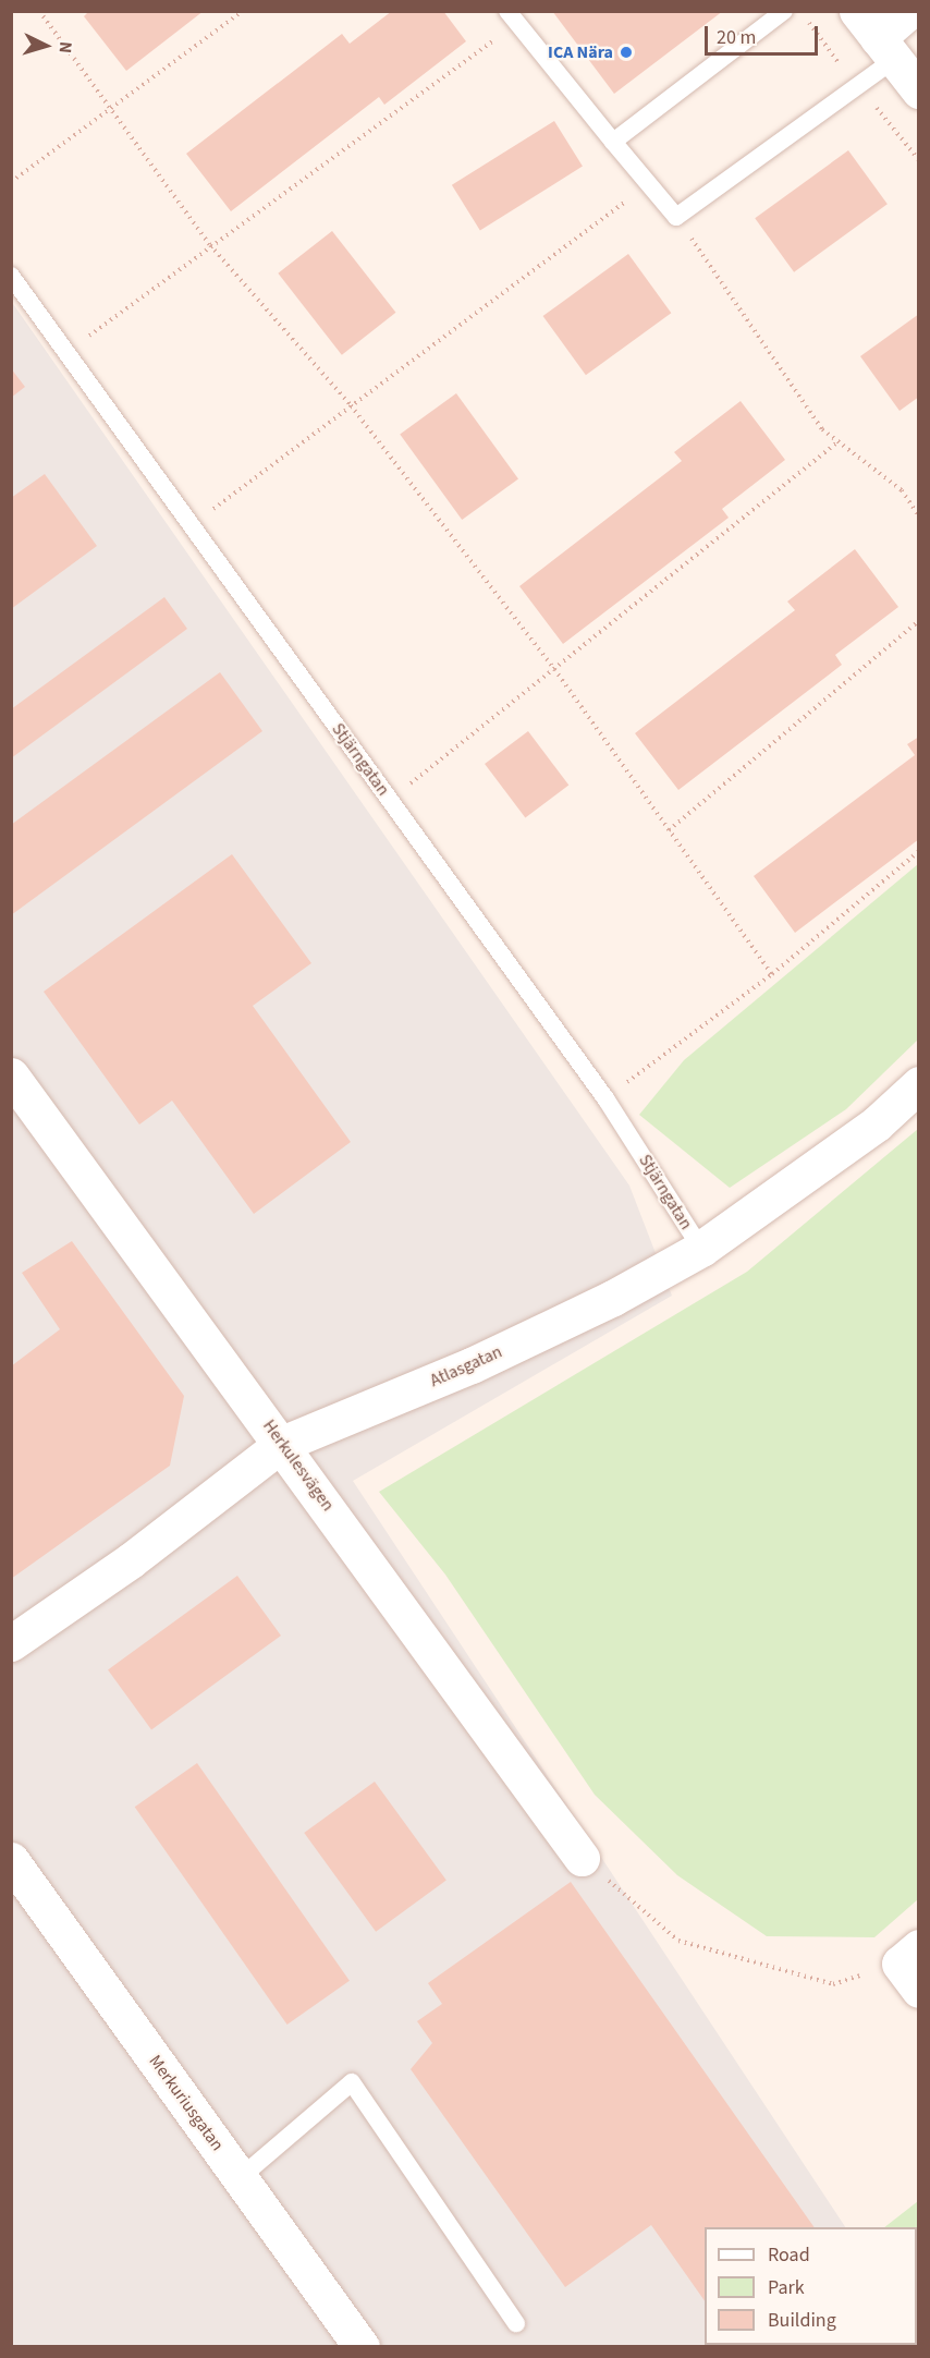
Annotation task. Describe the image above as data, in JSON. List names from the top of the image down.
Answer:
{
  "streets": {
    "street": ["Atlasgatan", "Herkulesvägen", "Merkuriusgatan"],
    "lane": ["Stjärngatan"]
  },
  "crossings": [
    ["Stjärngatan", "Atlasgatan"],
    ["Atlasgatan", "Herkulesvägen"]
  ],
  "places": ["ICA Nära"],
  "legend": ["Road", "Park", "Building"],
  "scale_bar": "20 m",
  "north": "right"
}
